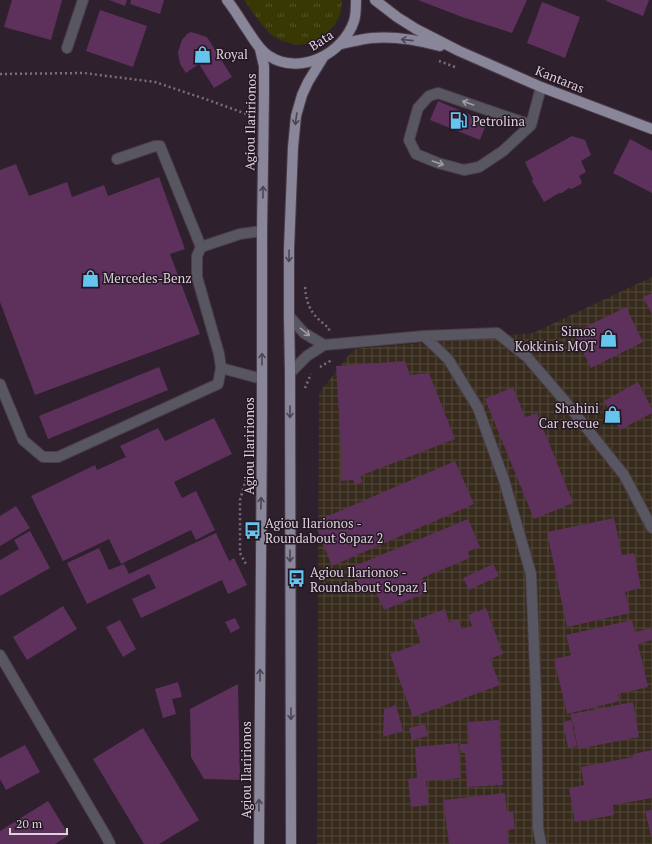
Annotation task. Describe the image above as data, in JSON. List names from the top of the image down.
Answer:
{
  "streets": {
    "main road": ["Bata", "Kantaras", "Agiou Ilaririonos"]
  },
  "crossings": [
    ["Bata", "Kantaras"],
    ["Bata", "Agiou Ilaririonos"]
  ],
  "places": {
    "shop": [
      "Royal",
      "Mercedes-Benz",
      "Simos Kokkinis MOT",
      "Shahini Car rescue"
    ],
    "fuel station": ["Petrolina"],
    "bus stop": ["Agiou Ilarionos - Roundabout Sopaz 2", "Agiou Ilarionos - Roundabout Sopaz 1"]
  },
  "scale_bar": "20 m"
}
